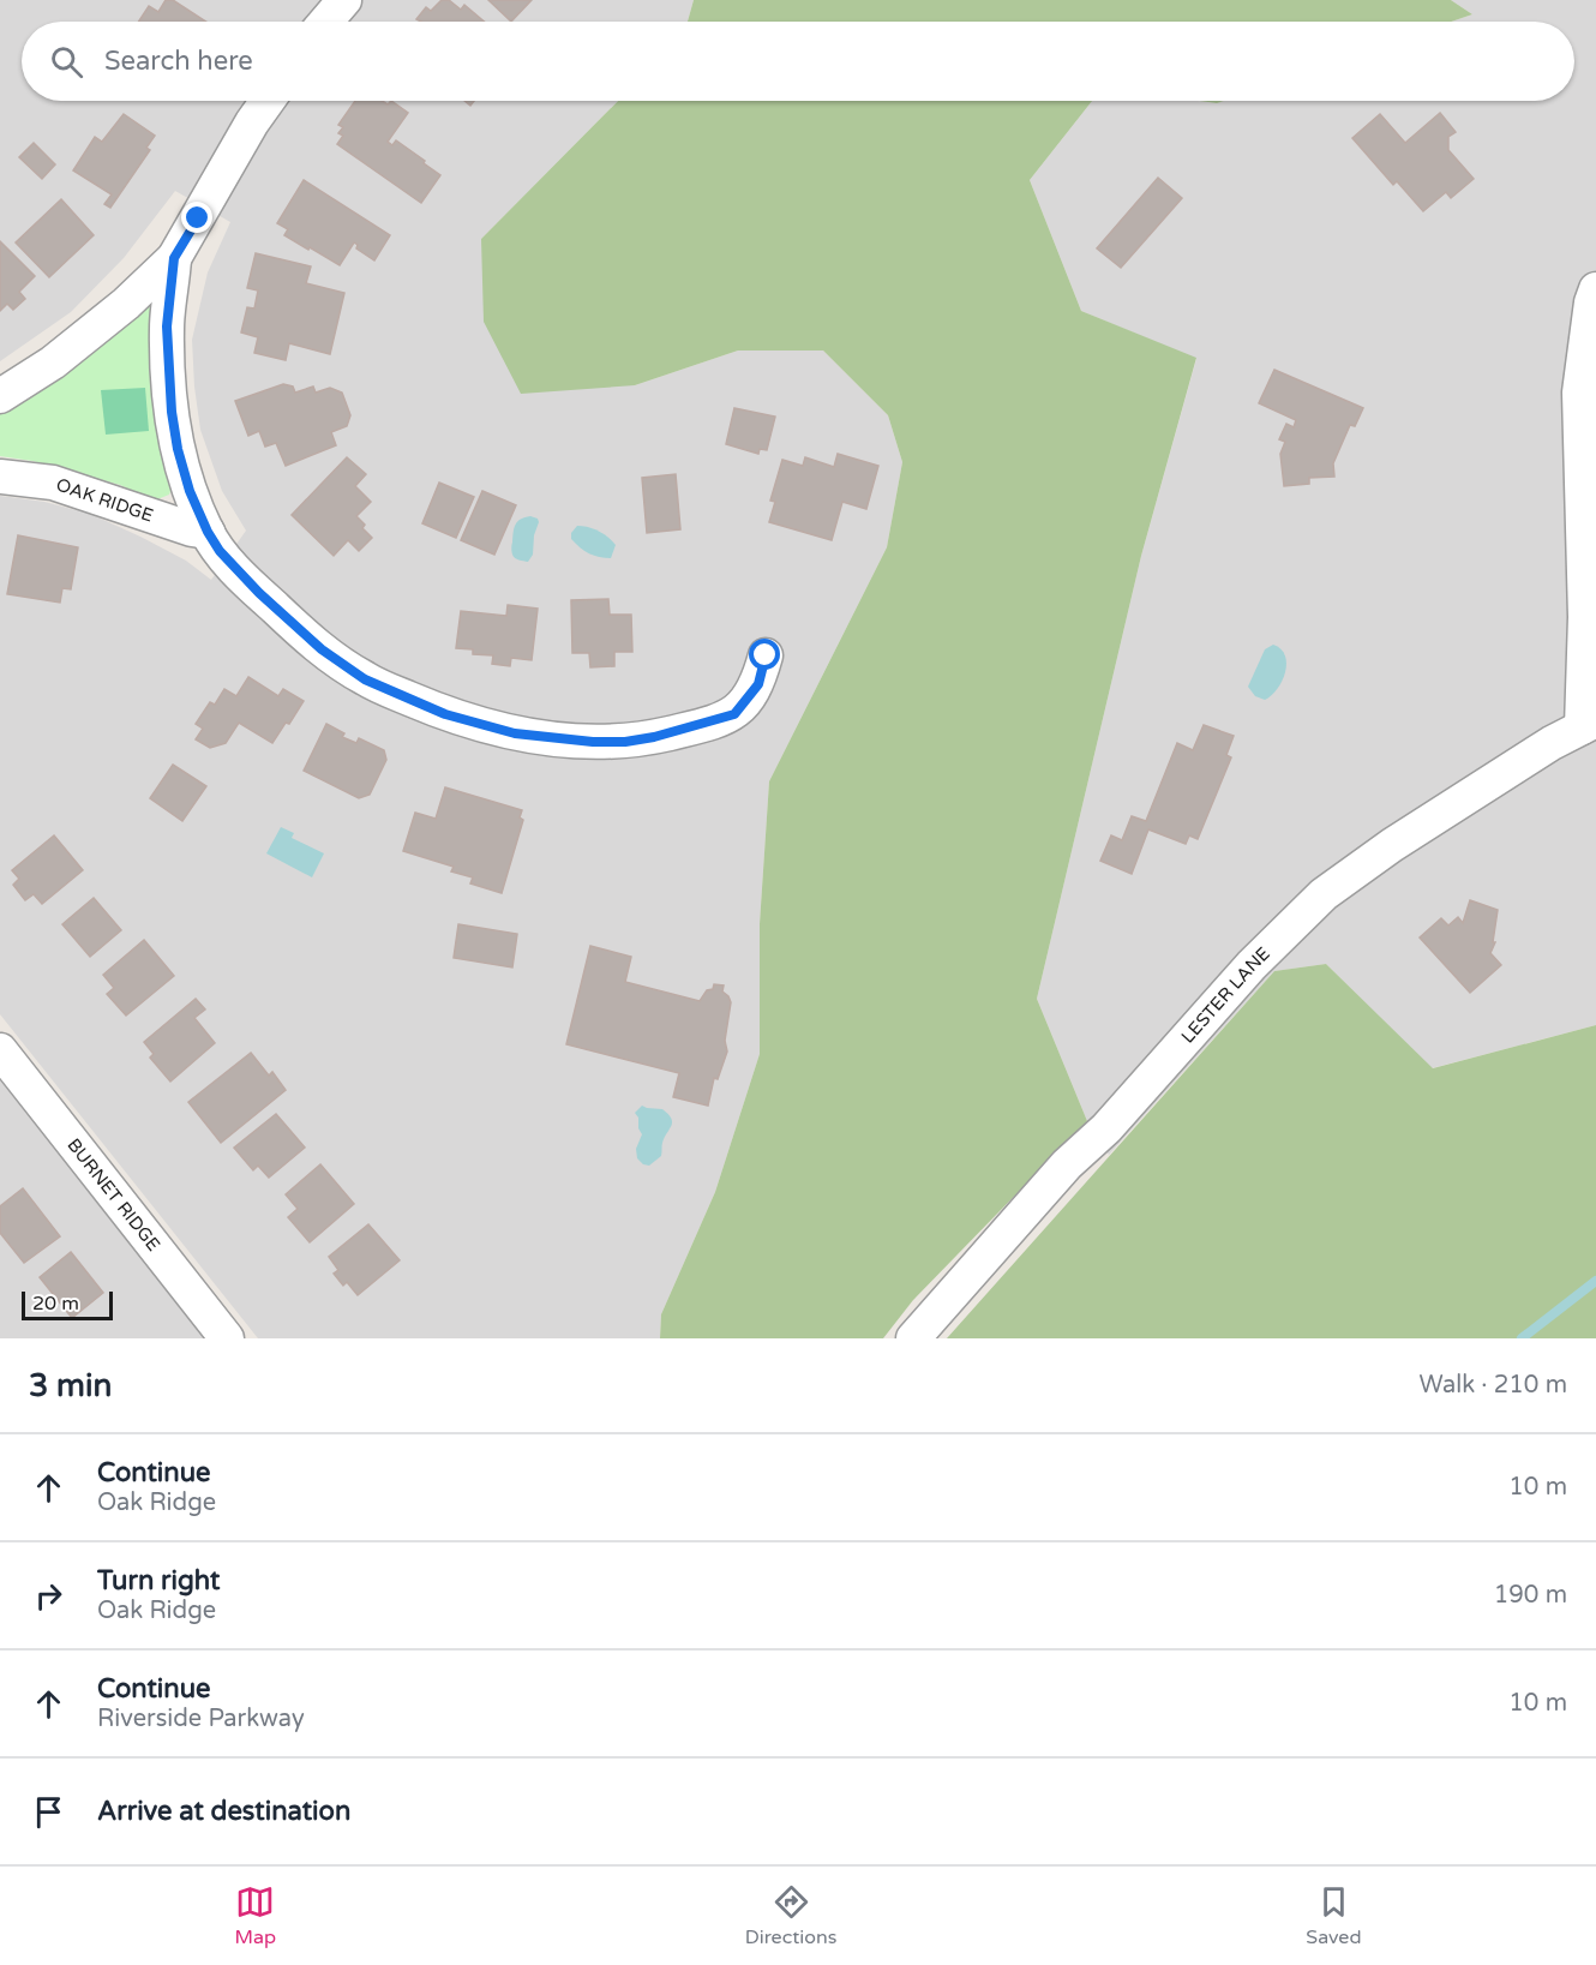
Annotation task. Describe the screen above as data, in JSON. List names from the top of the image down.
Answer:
{
  "streets": {
    "street": ["OAK RIDGE", "LESTER LANE", "BURNET RIDGE"]
  },
  "scale_bar": "20 m",
  "page": {
    "search": "Search here",
    "scale": "20 m",
    "heading": ["3 min", "Walk · 210 m"],
    "list": [
      ["Continue", "Oak Ridge", "10 m"],
      ["Turn right", "Oak Ridge", "190 m"],
      ["Continue", "Riverside Parkway", "10 m"],
      "Arrive at destination"
    ],
    "nav": ["Map", "Directions", "Saved"]
  }
}
